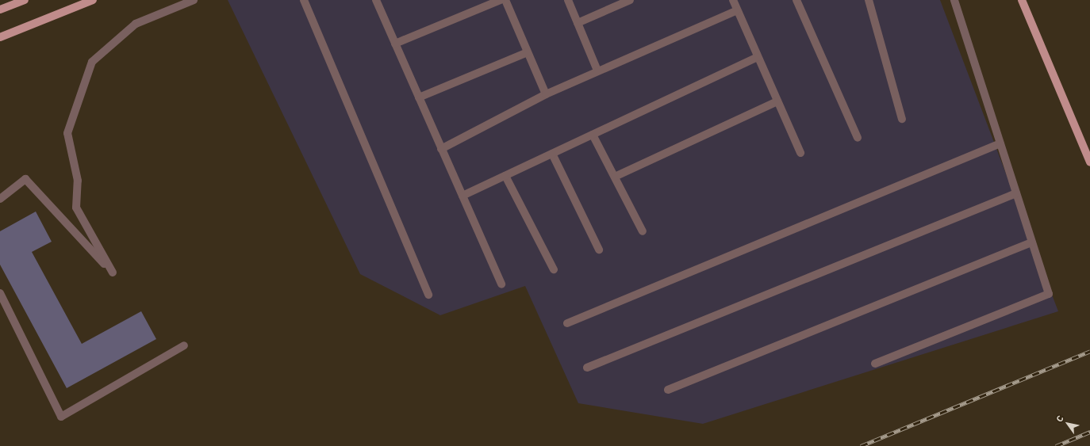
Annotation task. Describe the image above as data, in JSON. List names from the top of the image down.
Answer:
{
  "north": "top left"
}
